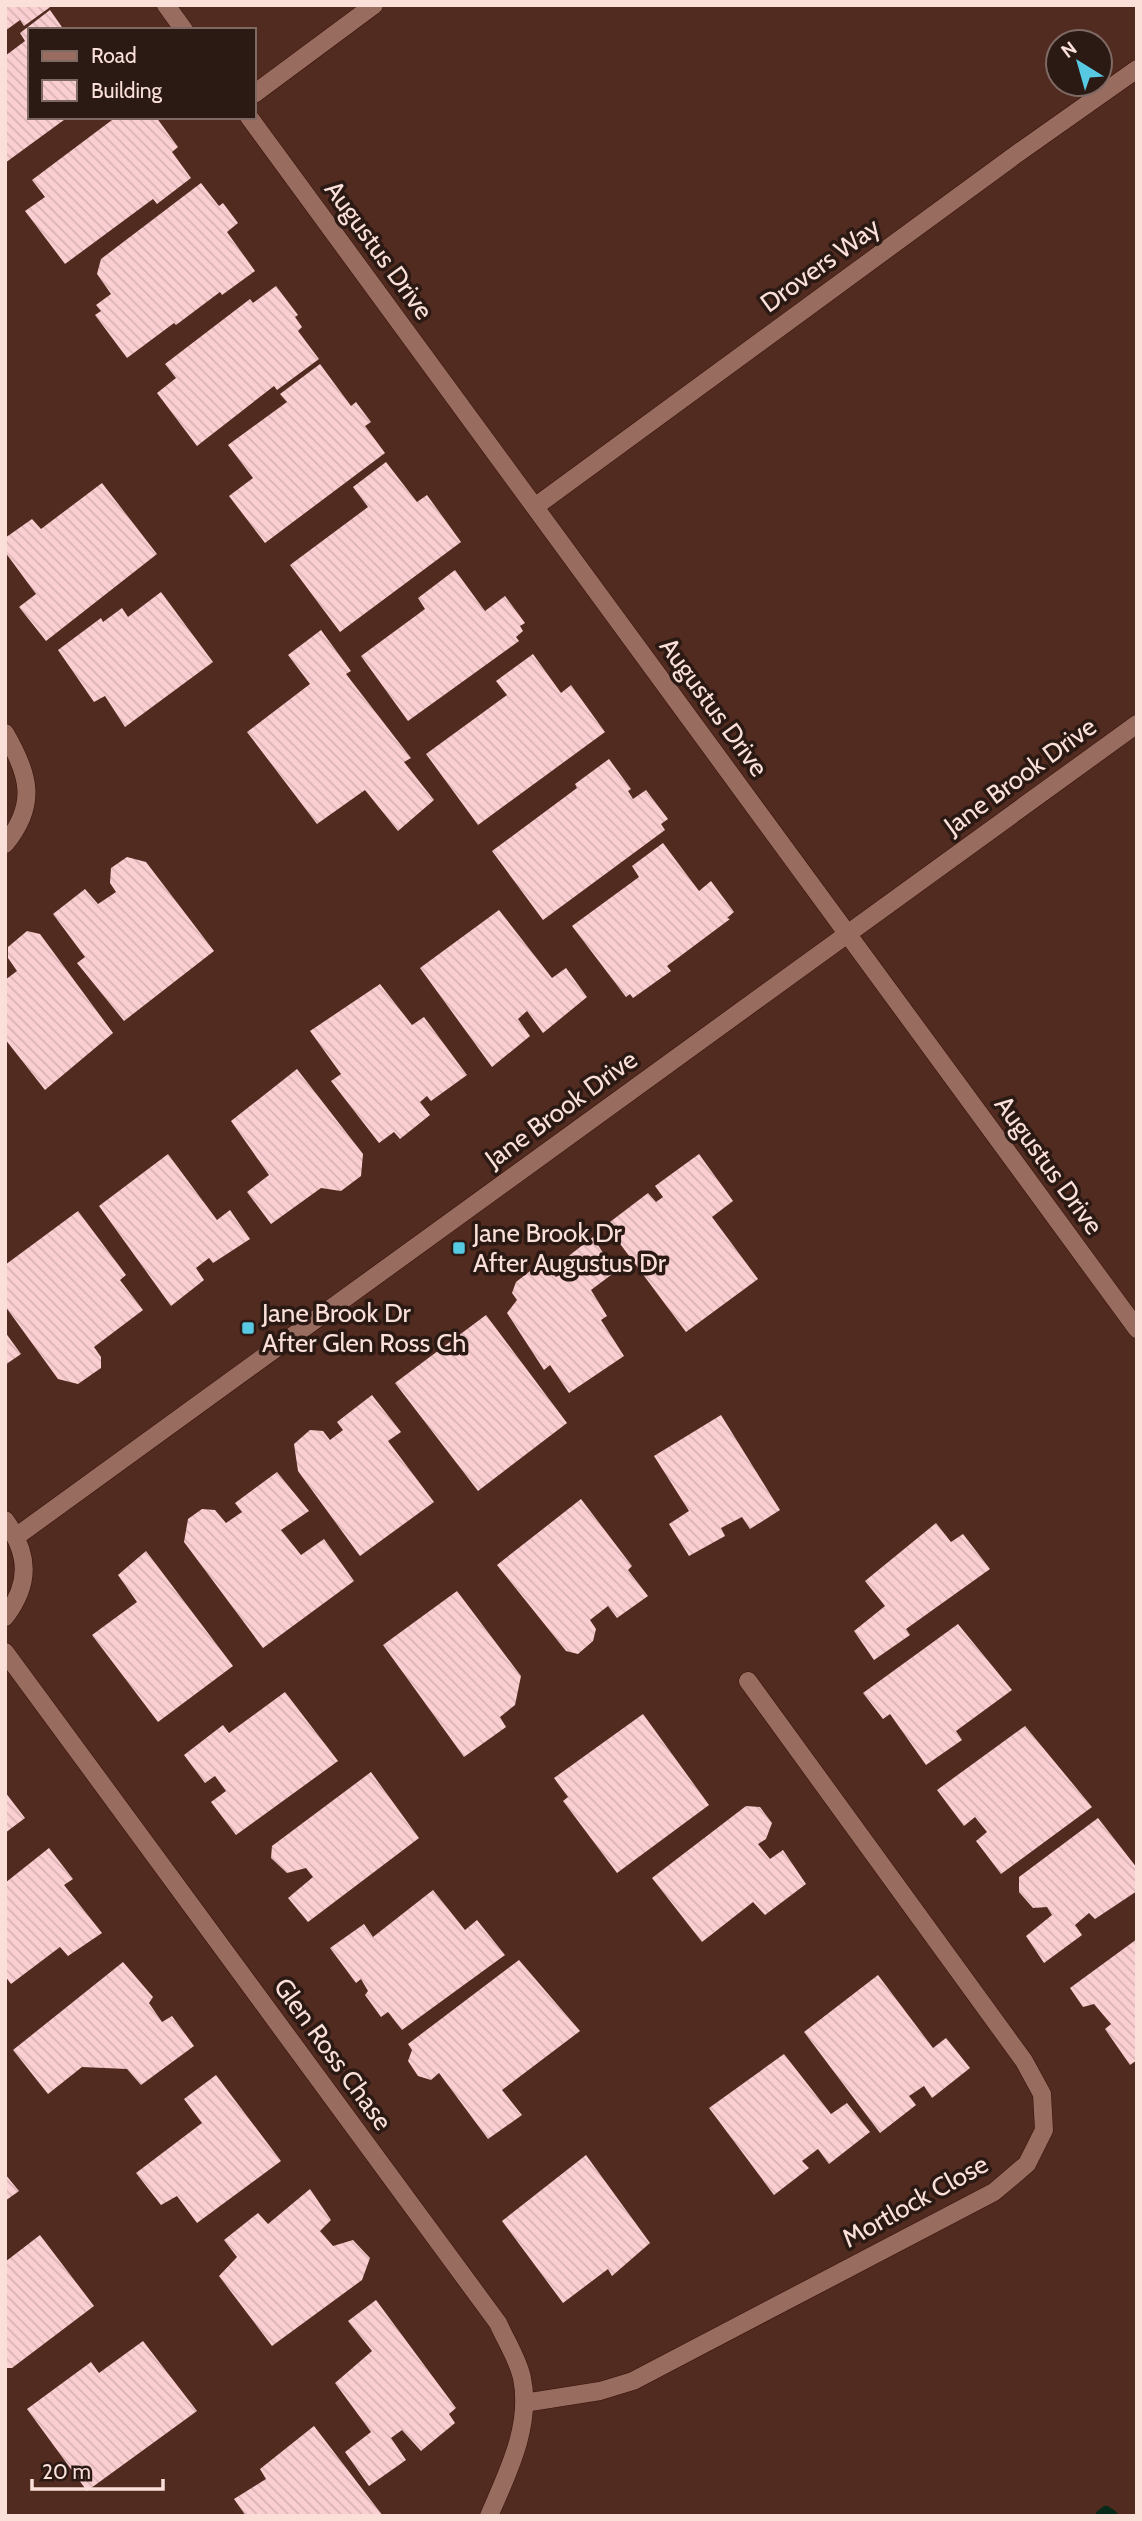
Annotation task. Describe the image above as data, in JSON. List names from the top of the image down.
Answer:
{
  "streets": {
    "street": [
      "Augustus Drive",
      "Drovers Way",
      "Jane Brook Drive",
      "Glen Ross Chase",
      "Mortlock Close"
    ]
  },
  "crossings": [
    ["Augustus Drive", "Drovers Way"],
    ["Augustus Drive", "Jane Brook Drive"],
    ["Glen Ross Chase", "Mortlock Close"]
  ],
  "places": {
    "transit": ["Jane Brook Dr After Augustus Dr", "Jane Brook Dr After Glen Ross Ch"]
  },
  "legend": ["Road", "Building"],
  "scale_bar": "20 m",
  "north": "top left"
}
